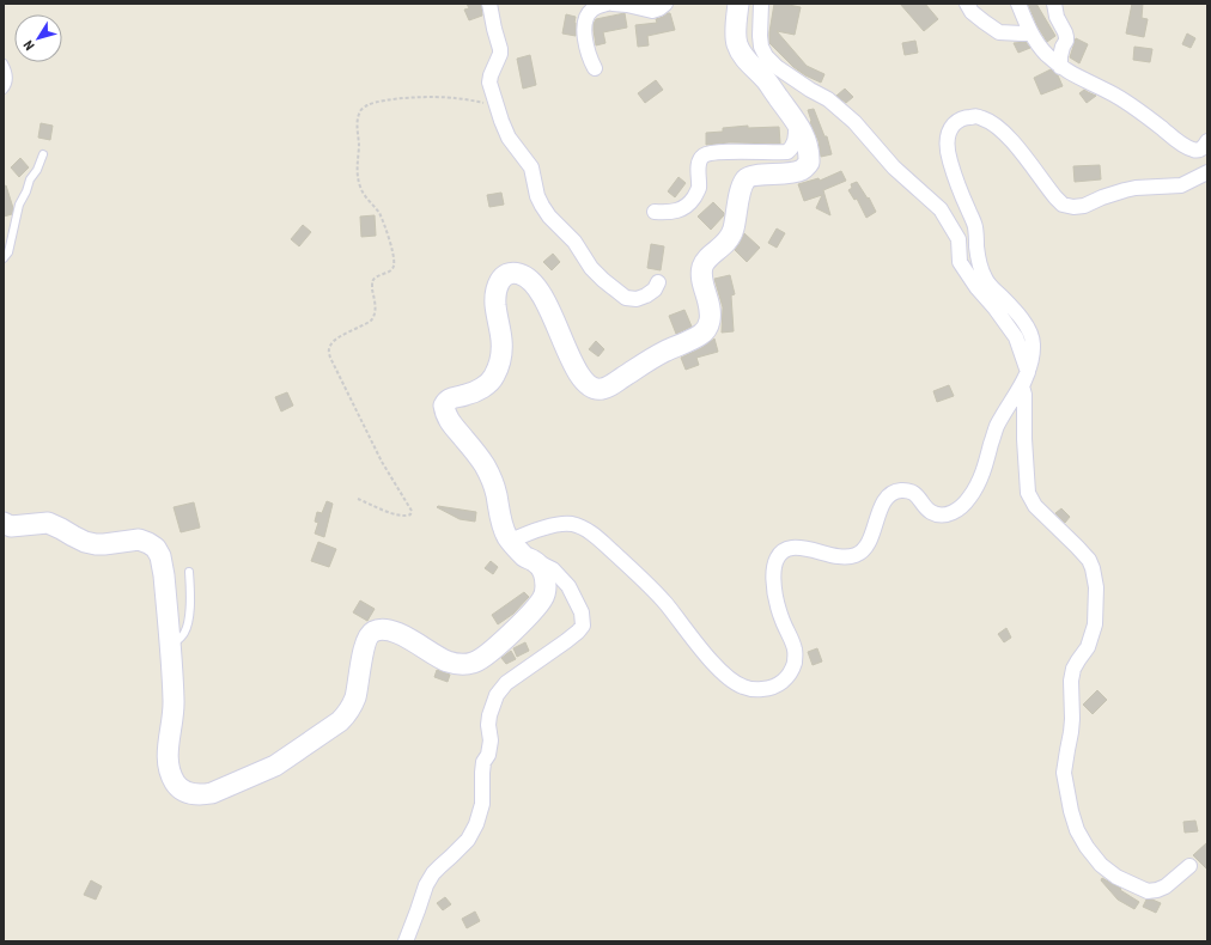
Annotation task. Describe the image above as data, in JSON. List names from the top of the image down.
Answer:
{
  "north": "bottom left"
}
